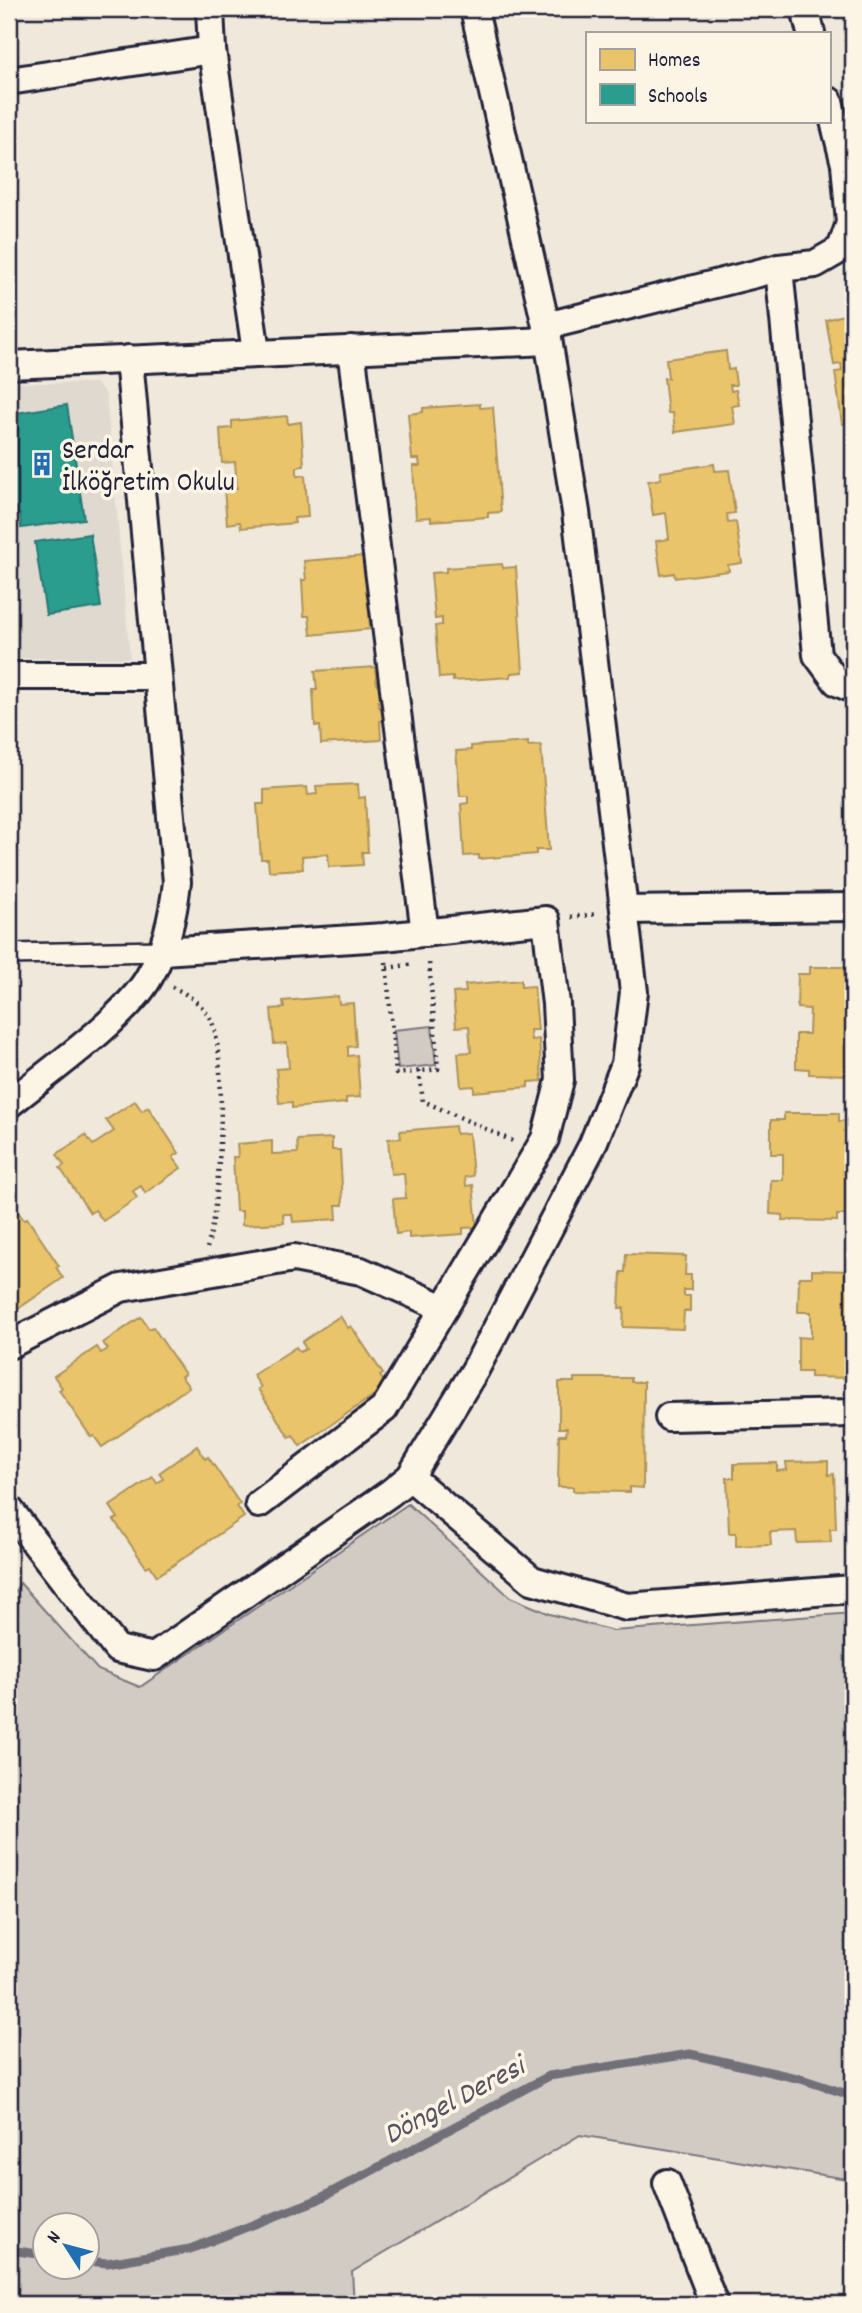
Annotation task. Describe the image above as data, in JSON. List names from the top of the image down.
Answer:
{
  "water": ["Döngel Deresi"],
  "places": {
    "building": ["Serdar İlköğretim Okulu"]
  },
  "legend": ["Homes", "Schools"],
  "north": "top left"
}
